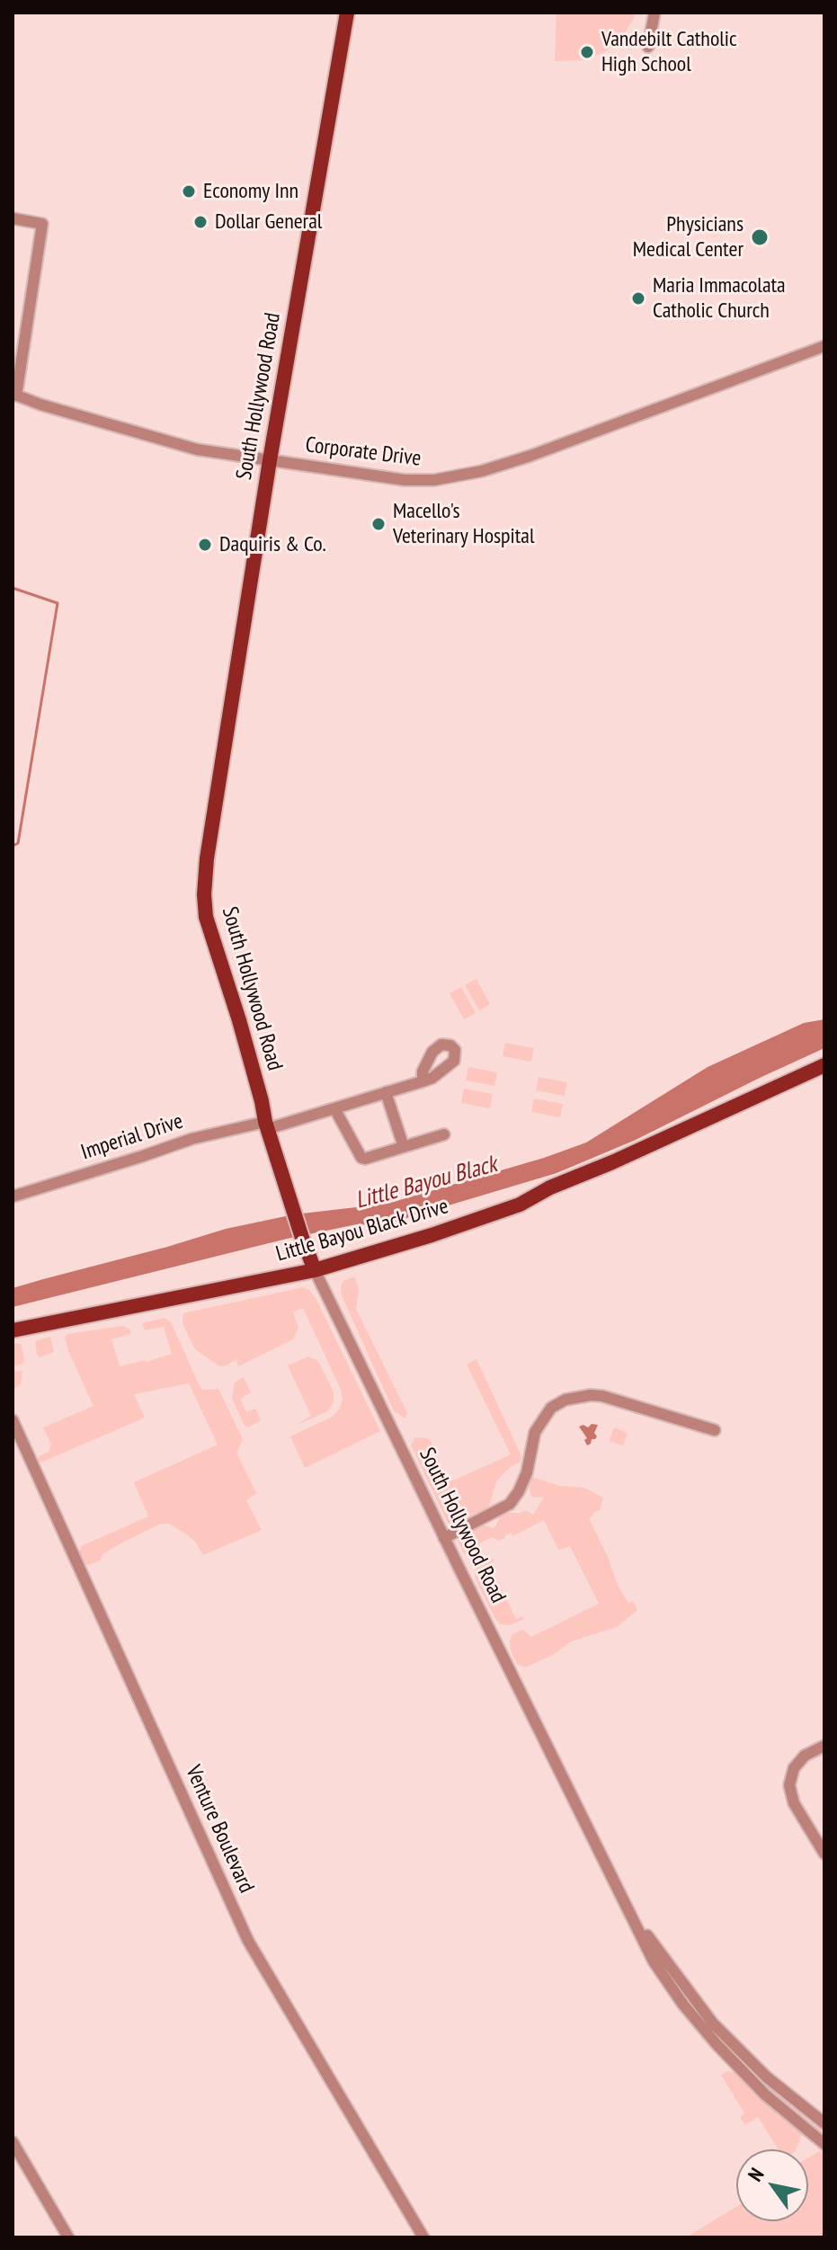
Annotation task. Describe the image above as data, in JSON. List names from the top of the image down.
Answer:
{
  "streets": {
    "main road": ["South Hollywood Road", "Little Bayou Black Drive"],
    "street": ["Corporate Drive", "Imperial Drive", "Venture Boulevard"]
  },
  "crossings": [
    ["South Hollywood Road", "Corporate Drive"],
    ["South Hollywood Road", "Imperial Drive"],
    ["South Hollywood Road", "Little Bayou Black Drive"]
  ],
  "water": ["Little Bayou Black"],
  "places": [
    "Vandebilt Catholic High School",
    "Economy Inn",
    "Dollar General",
    "Physicians Medical Center",
    "Maria Immacolata Catholic Church",
    "Macello's Veterinary Hospital",
    "Daquiris & Co."
  ],
  "north": "top left"
}
